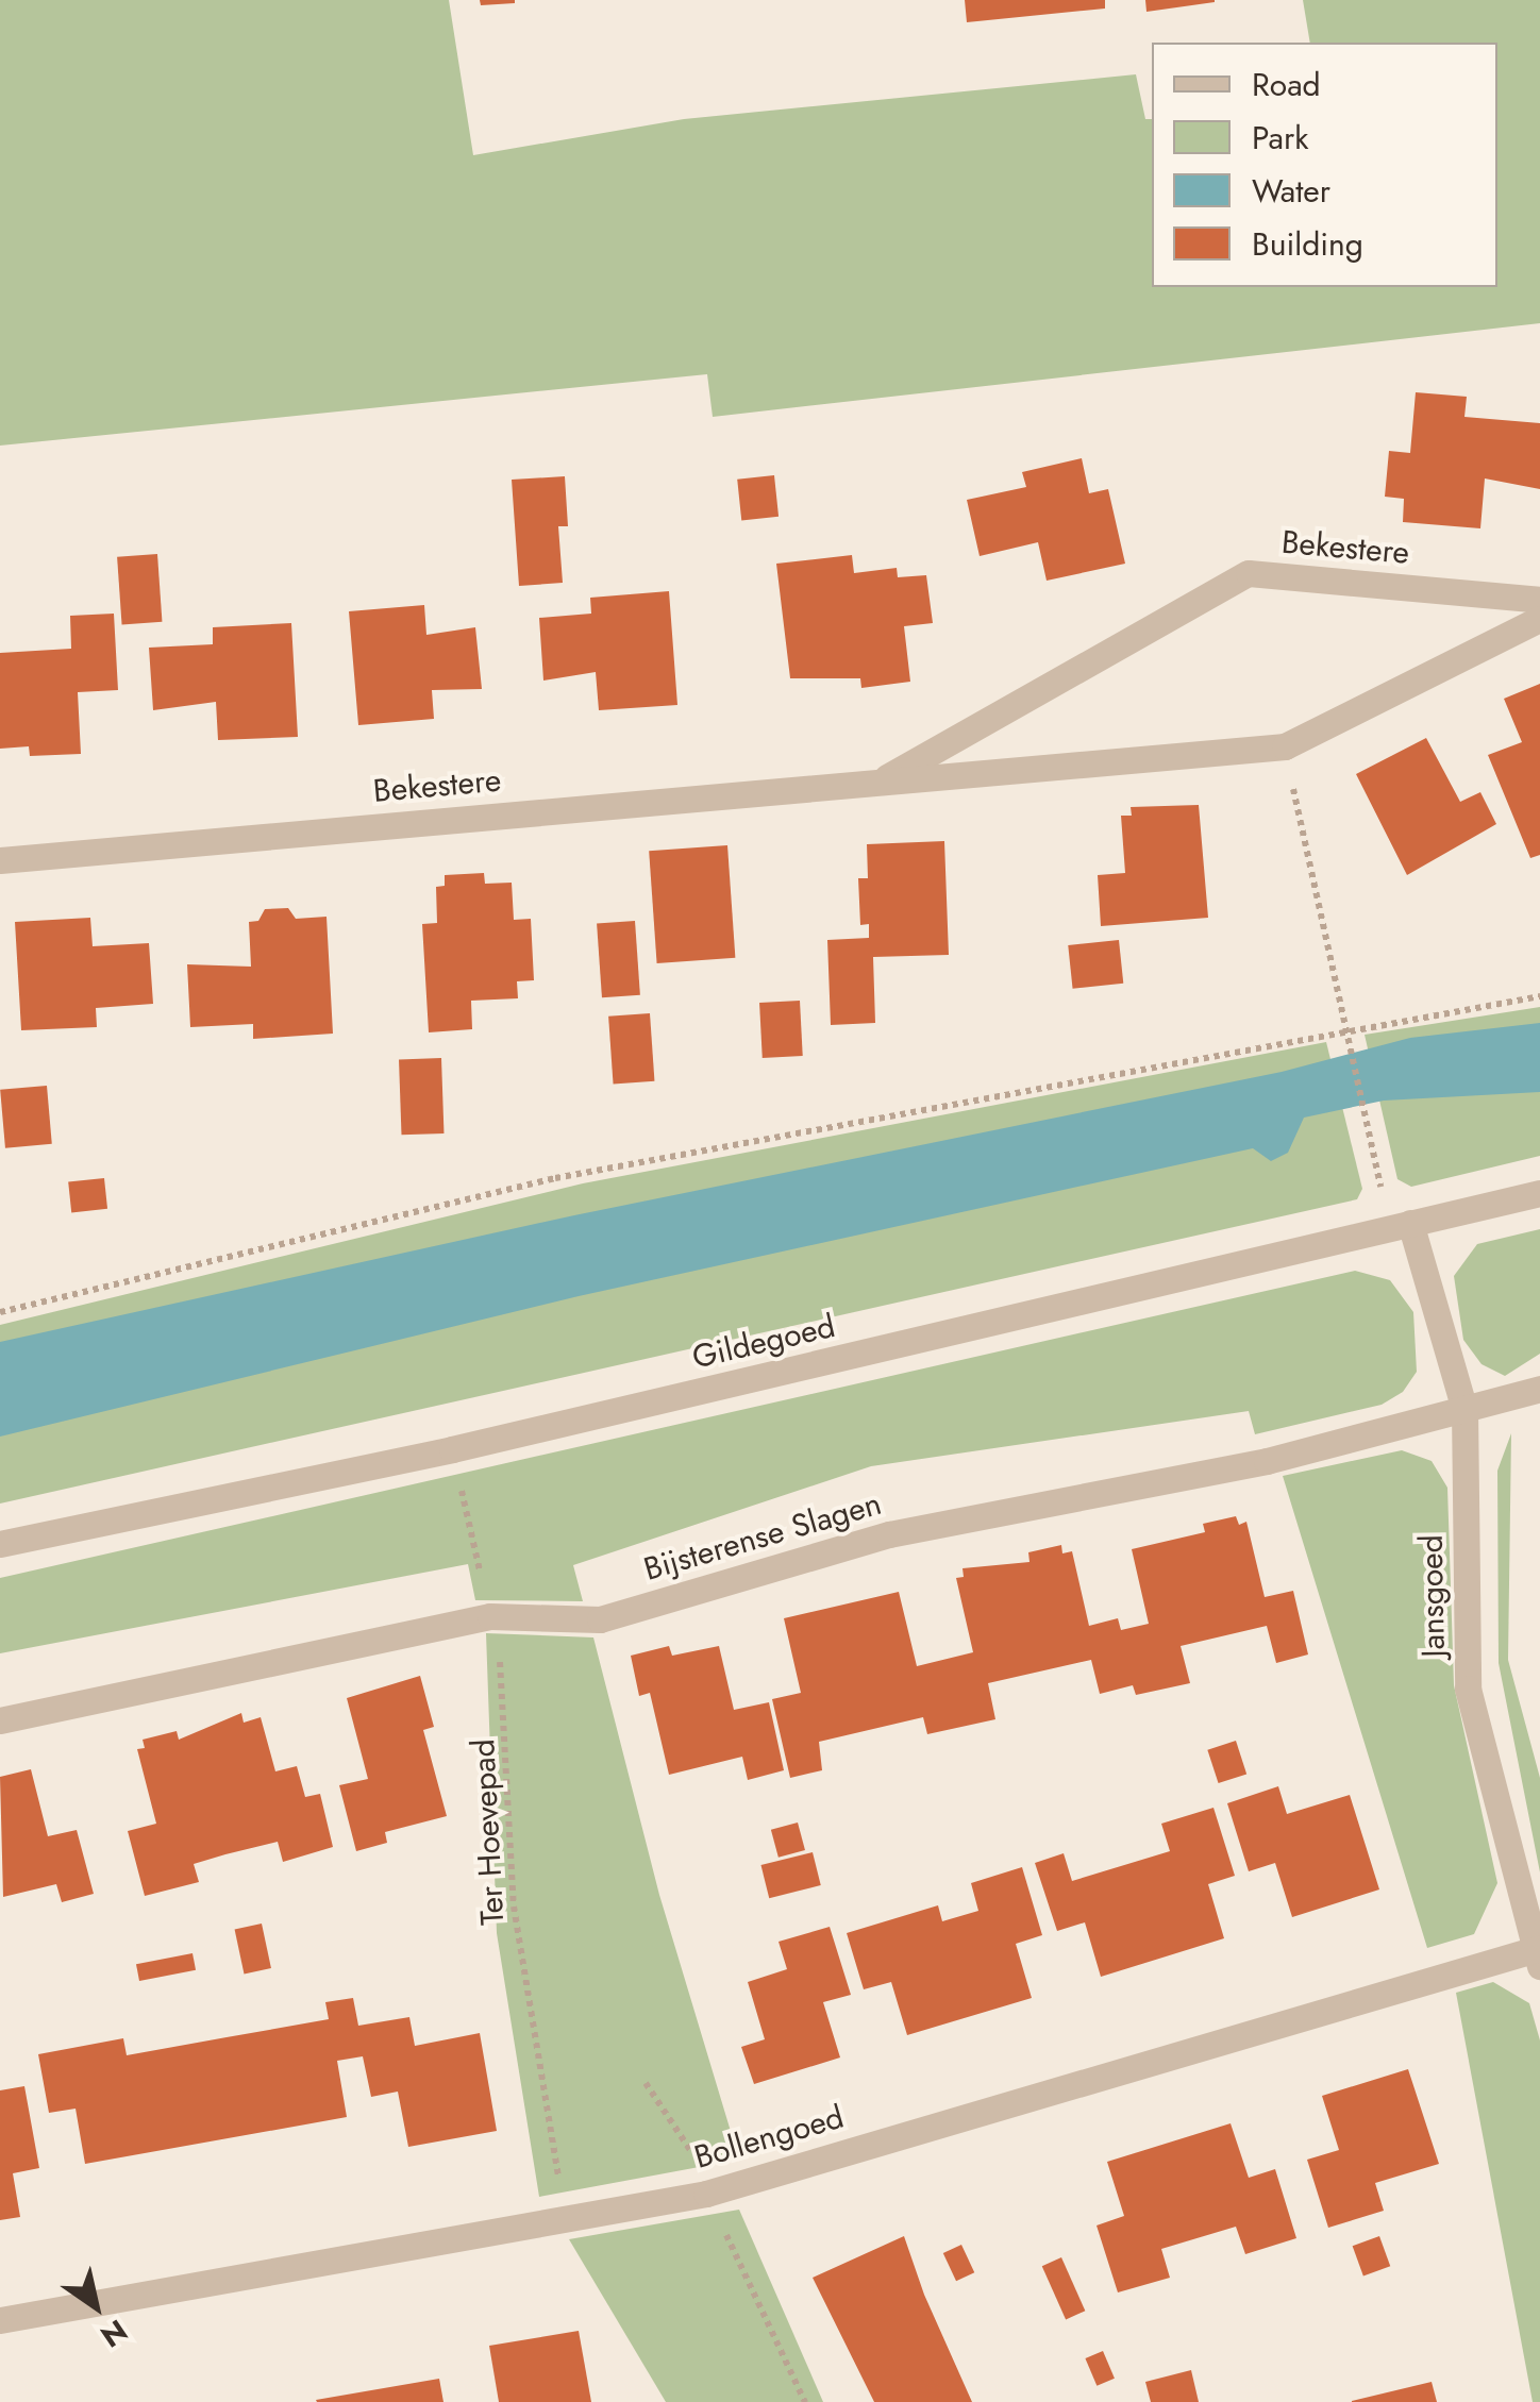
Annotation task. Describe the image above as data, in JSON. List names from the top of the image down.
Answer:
{
  "streets": {
    "street": [
      "Bekestere",
      "Gildegoed",
      "Bijsterense Slagen",
      "Jansgoed",
      "Bollengoed"
    ],
    "path": ["Ter Hoevepad"]
  },
  "crossings": [
    ["Gildegoed", "Jansgoed"],
    ["Gildegoed", "Ter Hoevepad"],
    ["Bijsterense Slagen", "Jansgoed"],
    ["Bijsterense Slagen", "Ter Hoevepad"],
    ["Jansgoed", "Bollengoed"],
    ["Ter Hoevepad", "Bollengoed"]
  ],
  "legend": [
    "Road",
    "Park",
    "Water",
    "Building"
  ],
  "north": "bottom right"
}
